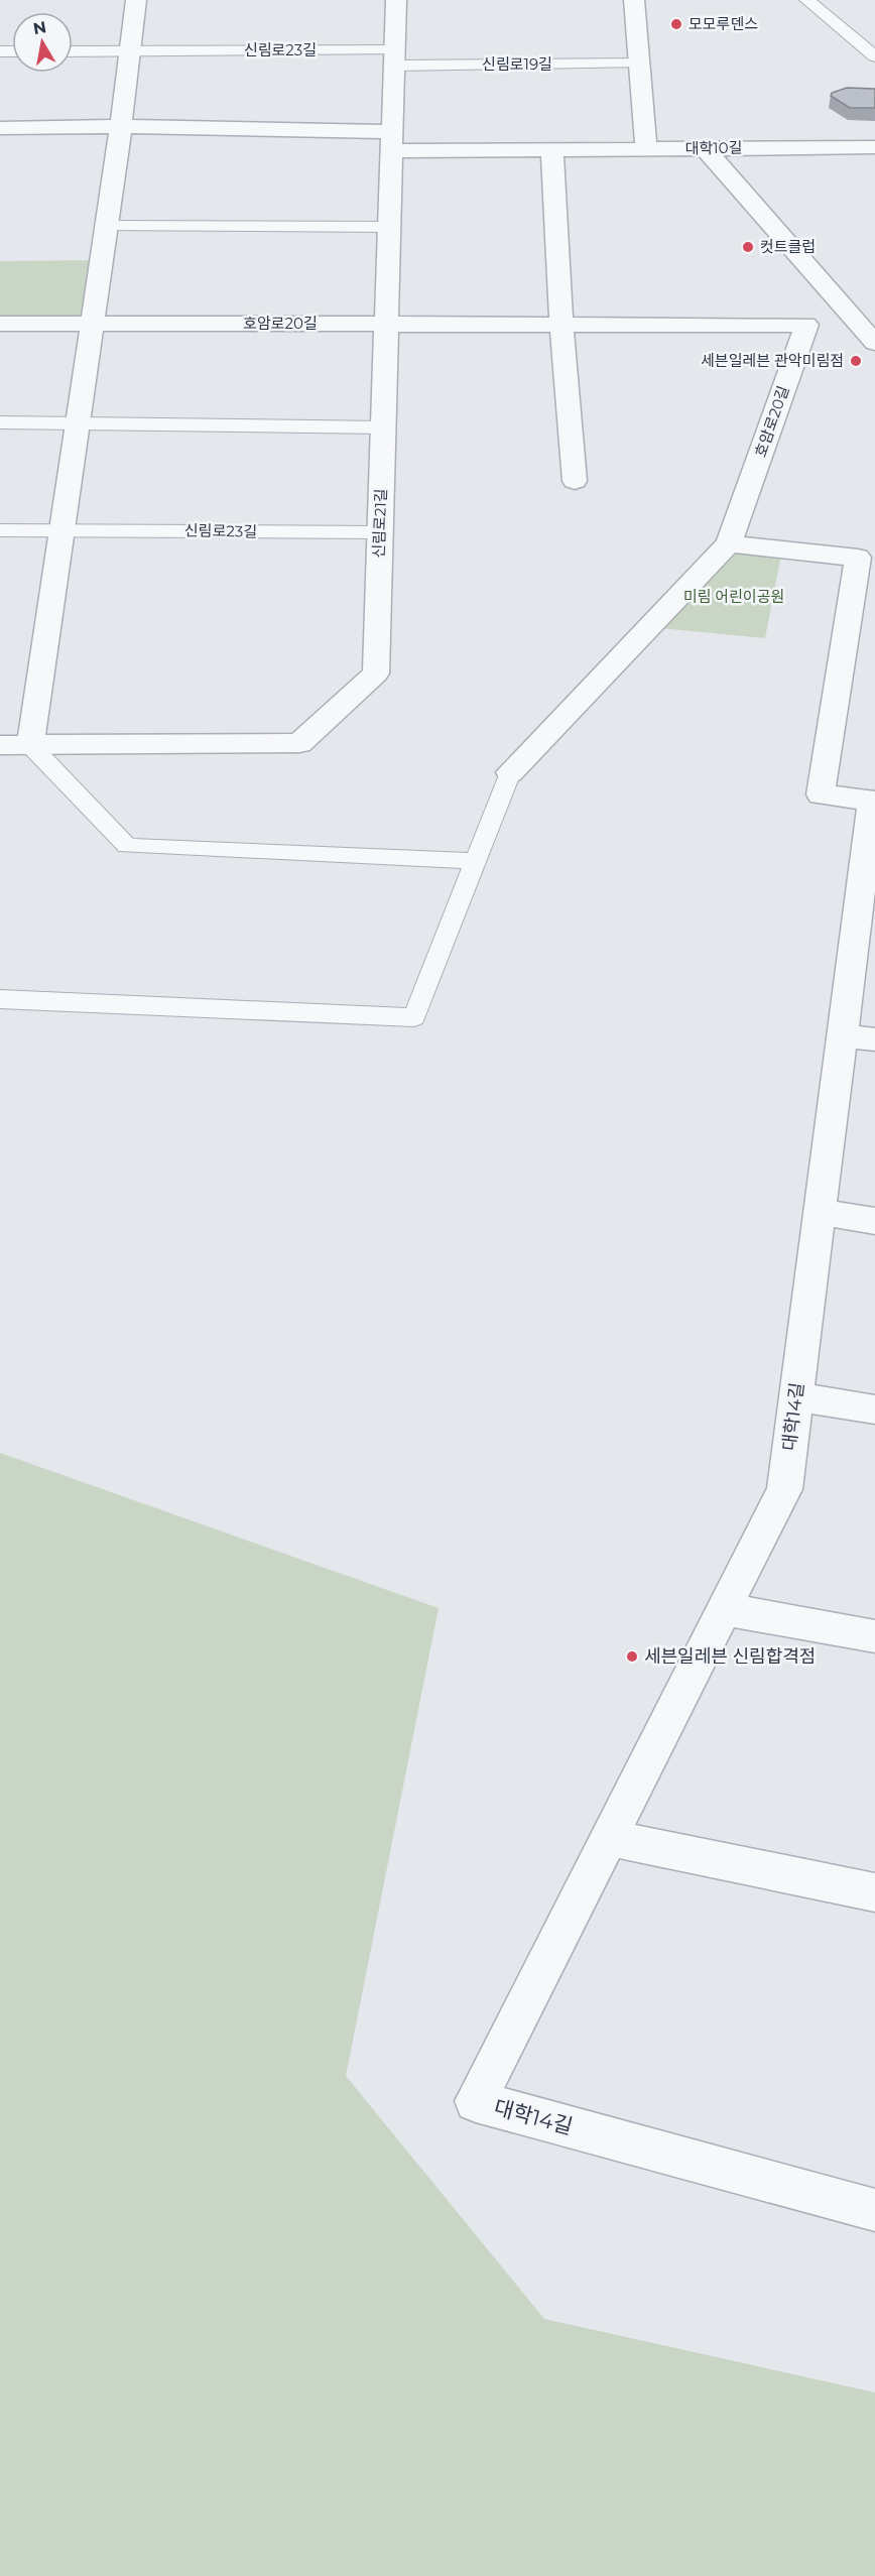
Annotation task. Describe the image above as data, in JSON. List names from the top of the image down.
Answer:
{
  "streets": {
    "street": [
      "대학10길",
      "호암로20길",
      "신림로21길",
      "대학14길"
    ],
    "lane": ["신림로23길", "신림로19길"]
  },
  "crossings": [
    ["신림로23길", "신림로19길"],
    ["신림로23길", "신림로21길"],
    ["신림로19길", "신림로21길"],
    ["대학10길", "신림로21길"],
    ["호암로20길", "신림로21길"]
  ],
  "parks": ["미림 어린이공원"],
  "places": [
    "모모루덴스",
    "컷트클럽",
    "세븐일레븐 관악미림점",
    "세븐일레븐 신림합격점"
  ],
  "north": "top"
}
